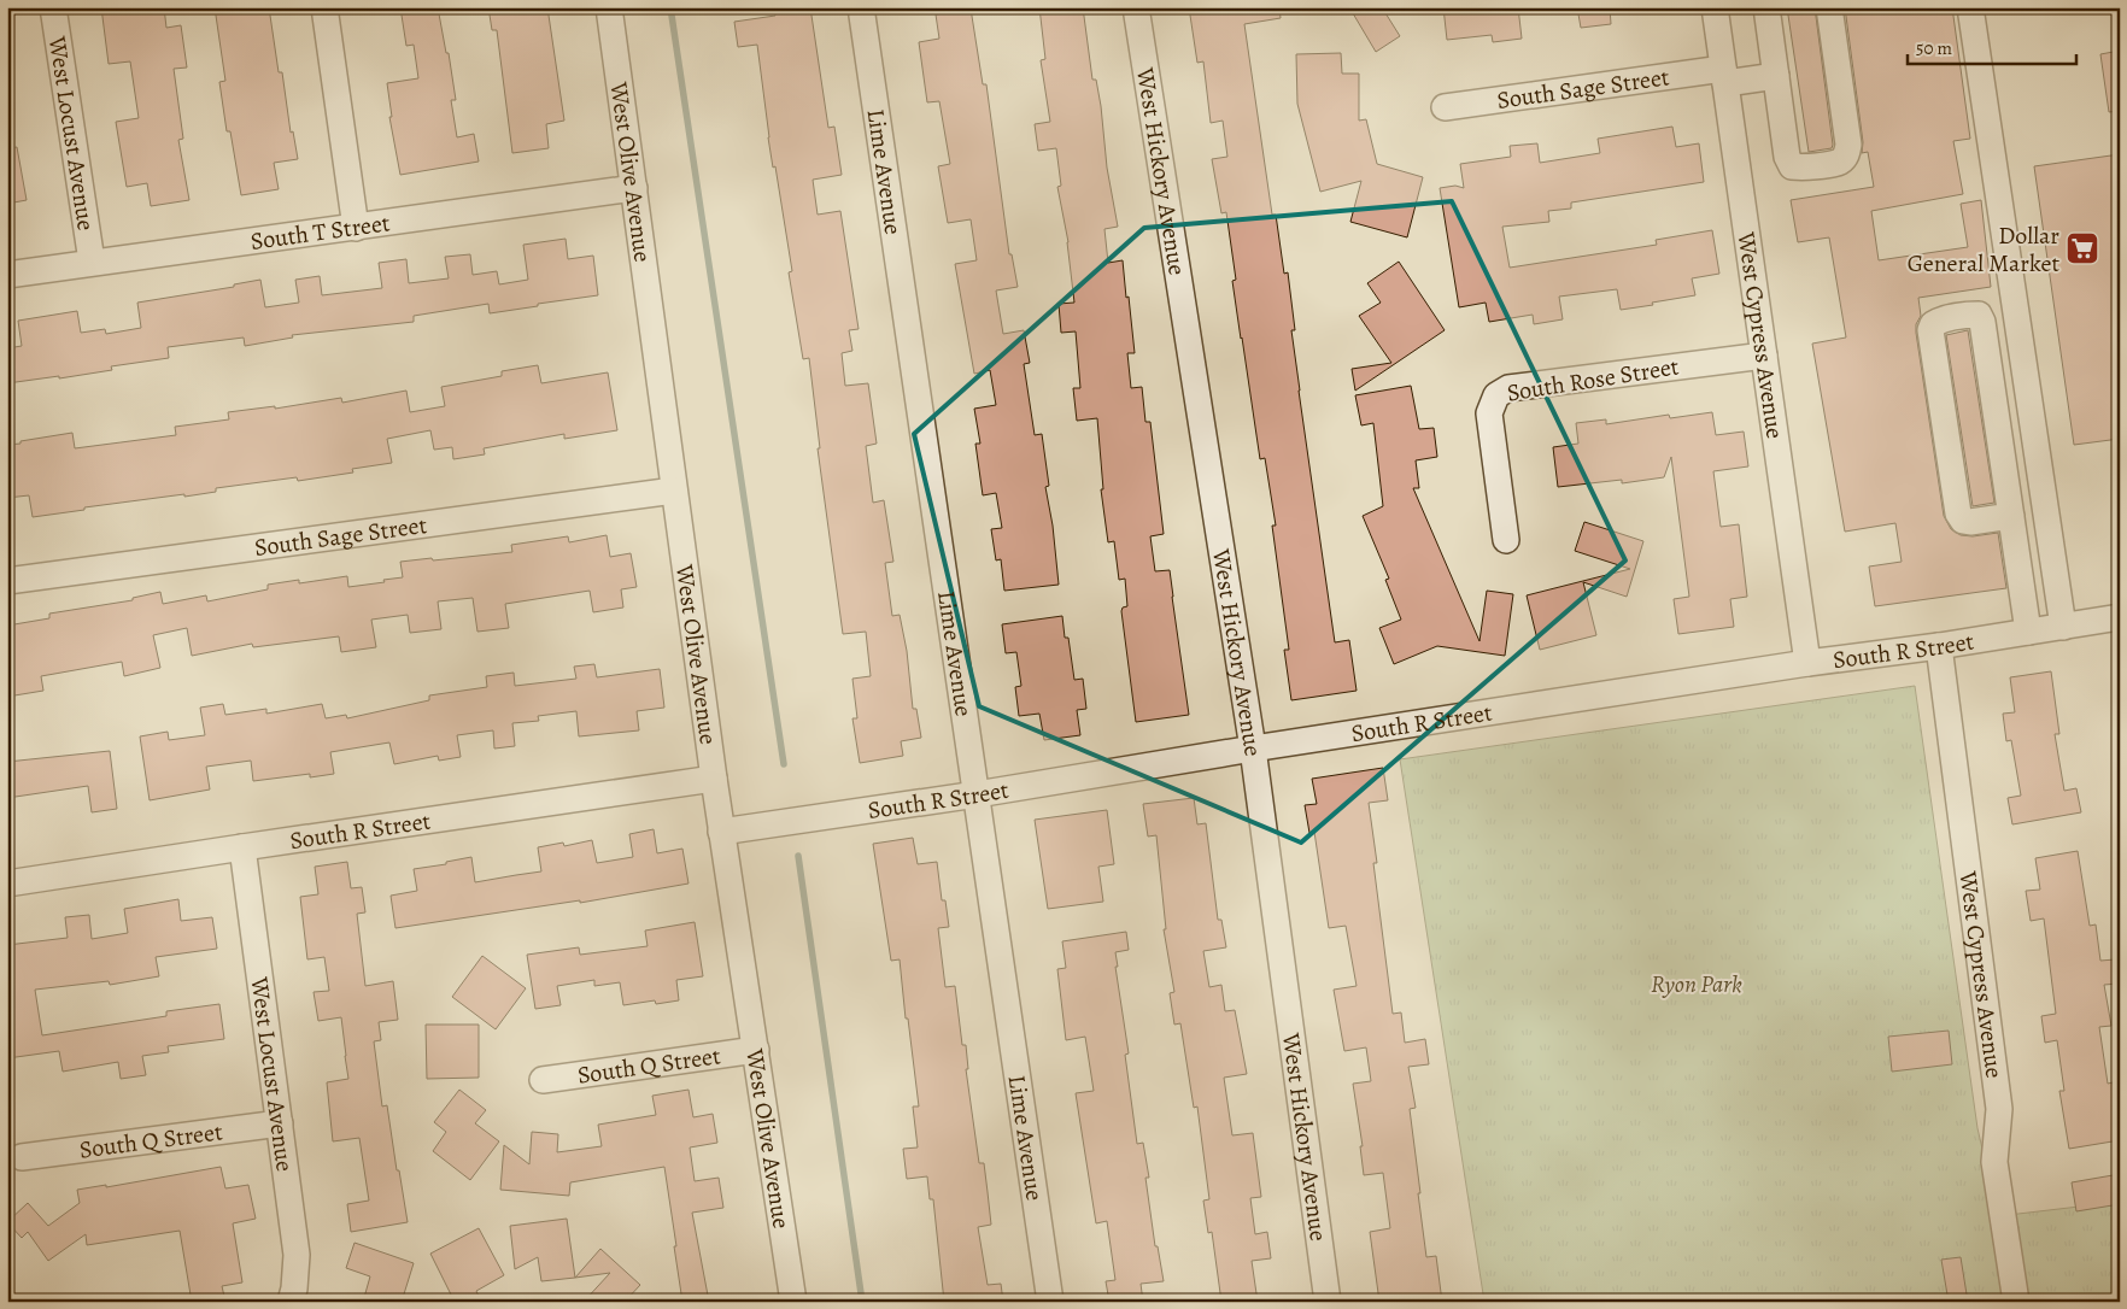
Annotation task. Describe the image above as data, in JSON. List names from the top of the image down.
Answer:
{
  "streets": {
    "street": [
      "South Sage Street",
      "West Locust Avenue",
      "West Olive Avenue",
      "Lime Avenue",
      "West Hickory Avenue",
      "South T Street",
      "West Cypress Avenue",
      "South Rose Street",
      "South R Street",
      "South Q Street"
    ]
  },
  "crossings": [
    ["South Sage Street", "West Olive Avenue"],
    ["South Sage Street", "West Cypress Avenue"],
    ["West Locust Avenue", "South T Street"],
    ["West Locust Avenue", "South R Street"],
    ["West Locust Avenue", "South Q Street"],
    ["West Olive Avenue", "South T Street"],
    ["West Olive Avenue", "South R Street"],
    ["West Olive Avenue", "South Q Street"],
    ["Lime Avenue", "South R Street"],
    ["West Hickory Avenue", "South R Street"],
    ["West Cypress Avenue", "South Rose Street"],
    ["West Cypress Avenue", "South R Street"]
  ],
  "parks": ["Ryon Park"],
  "places": {
    "supermarket": ["Dollar General Market"]
  },
  "scale_bar": "50 m"
}
